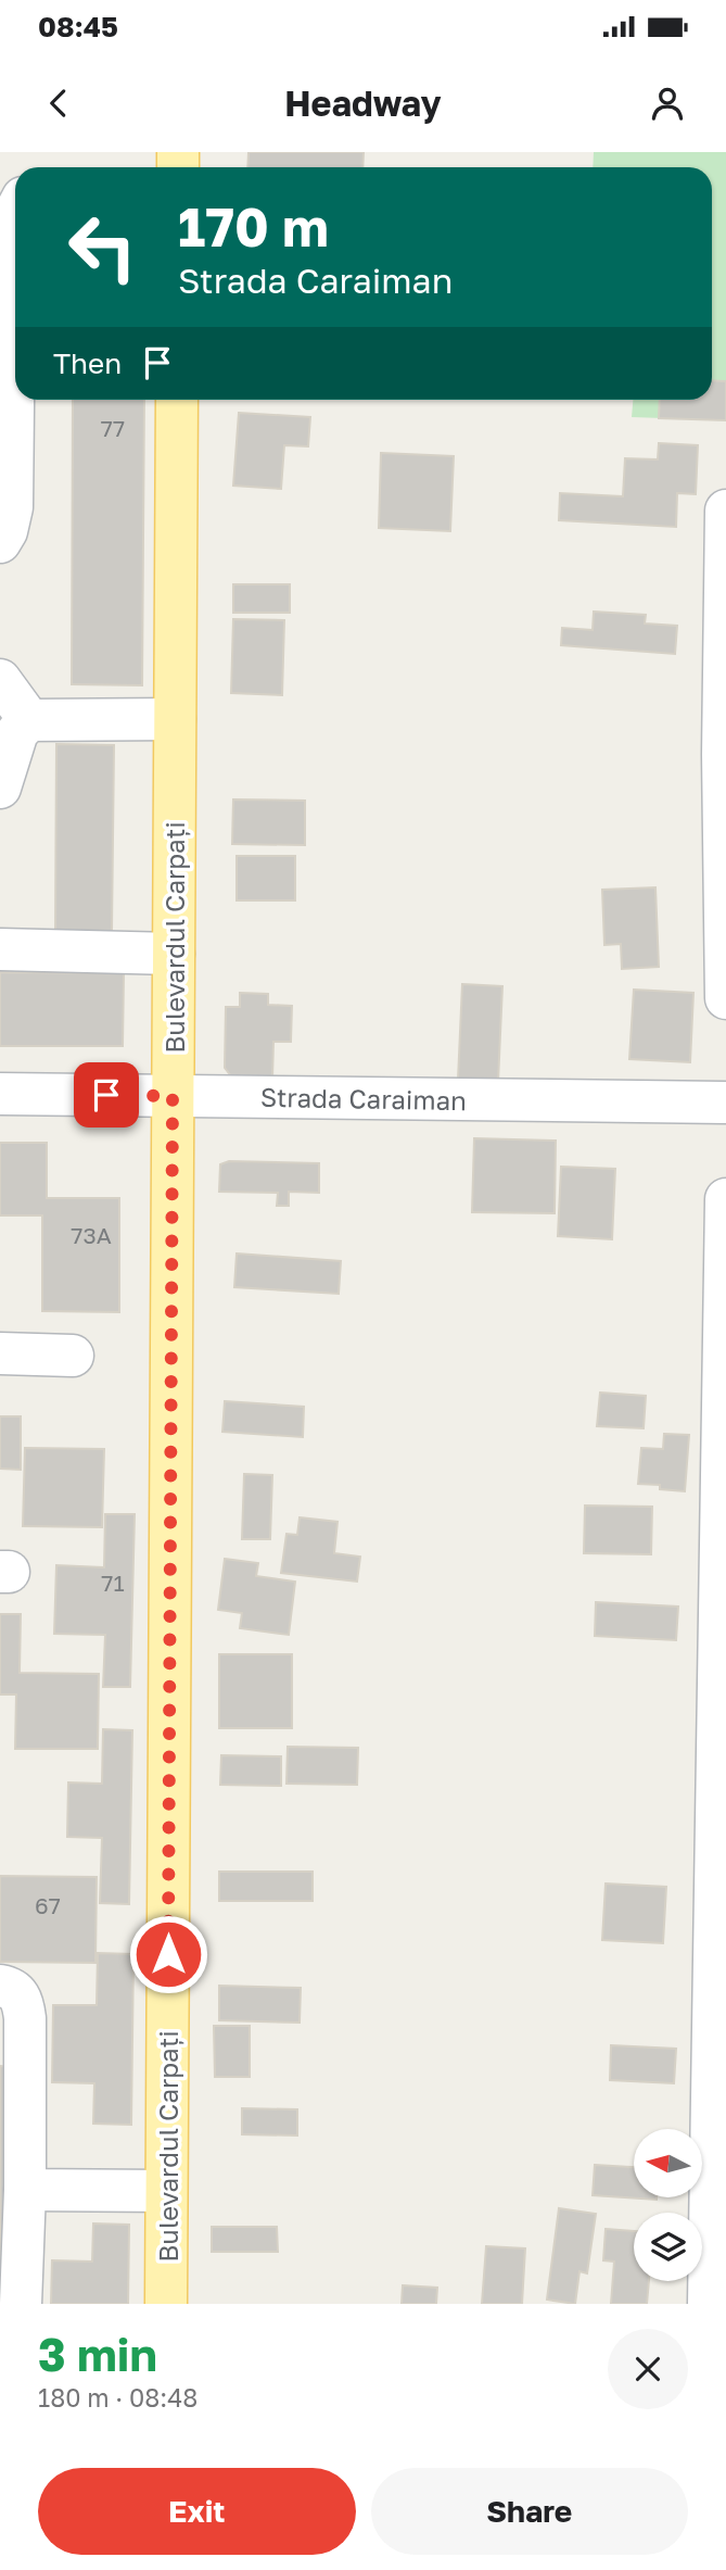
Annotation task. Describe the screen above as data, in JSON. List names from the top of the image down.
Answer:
{
  "streets": {
    "main road": ["Bulevardul Carpați"],
    "street": ["Strada Caraiman"]
  },
  "crossings": [
    ["Bulevardul Carpați", "Strada Caraiman"]
  ],
  "house_numbers": [
    "77",
    "73A",
    "71",
    "67"
  ],
  "north": "left",
  "page": {
    "status": "08:45",
    "header": "Headway",
    "turn": ["170 m", "Strada Caraiman"],
    "then": "Then",
    "heading": ["3 min", "180 m · 08:48"],
    "buttons": ["Exit", "Share"]
  }
}
